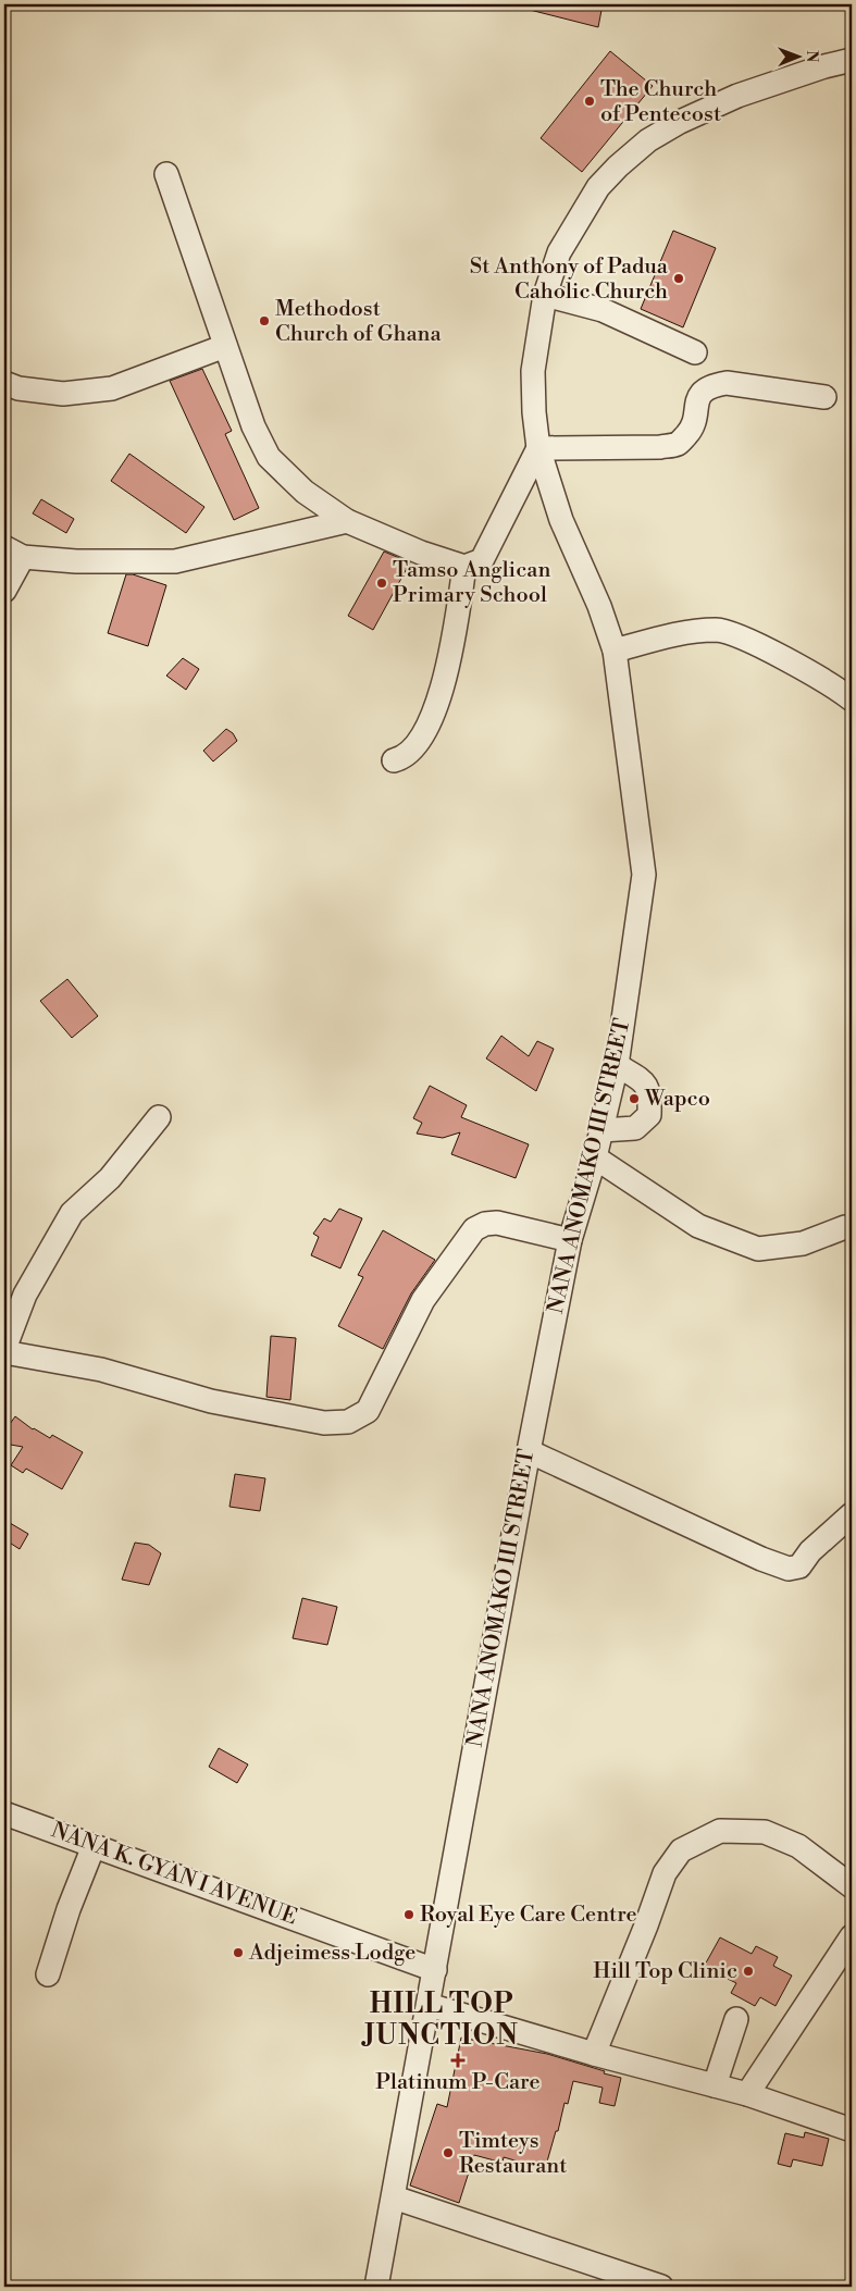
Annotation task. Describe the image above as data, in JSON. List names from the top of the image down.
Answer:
{
  "streets": {
    "street": ["NANA ANOMAKO III STREET", "NANA K. GYAN I AVENUE"]
  },
  "crossings": [
    ["NANA ANOMAKO III STREET", "NANA K. GYAN I AVENUE"]
  ],
  "districts": ["HILL TOP JUNCTION"],
  "places": {
    "other": [
      "The Church of Pentecost",
      "St Anthony of Padua Caholic Church",
      "Methodost Church of Ghana",
      "Tamso Anglican Primary School",
      "Wapco",
      "Royal Eye Care Centre",
      "Adjeimess Lodge",
      "Hill Top Clinic",
      "Timteys Restaurant"
    ],
    "health": ["Platinum P-Care"]
  },
  "north": "right"
}
